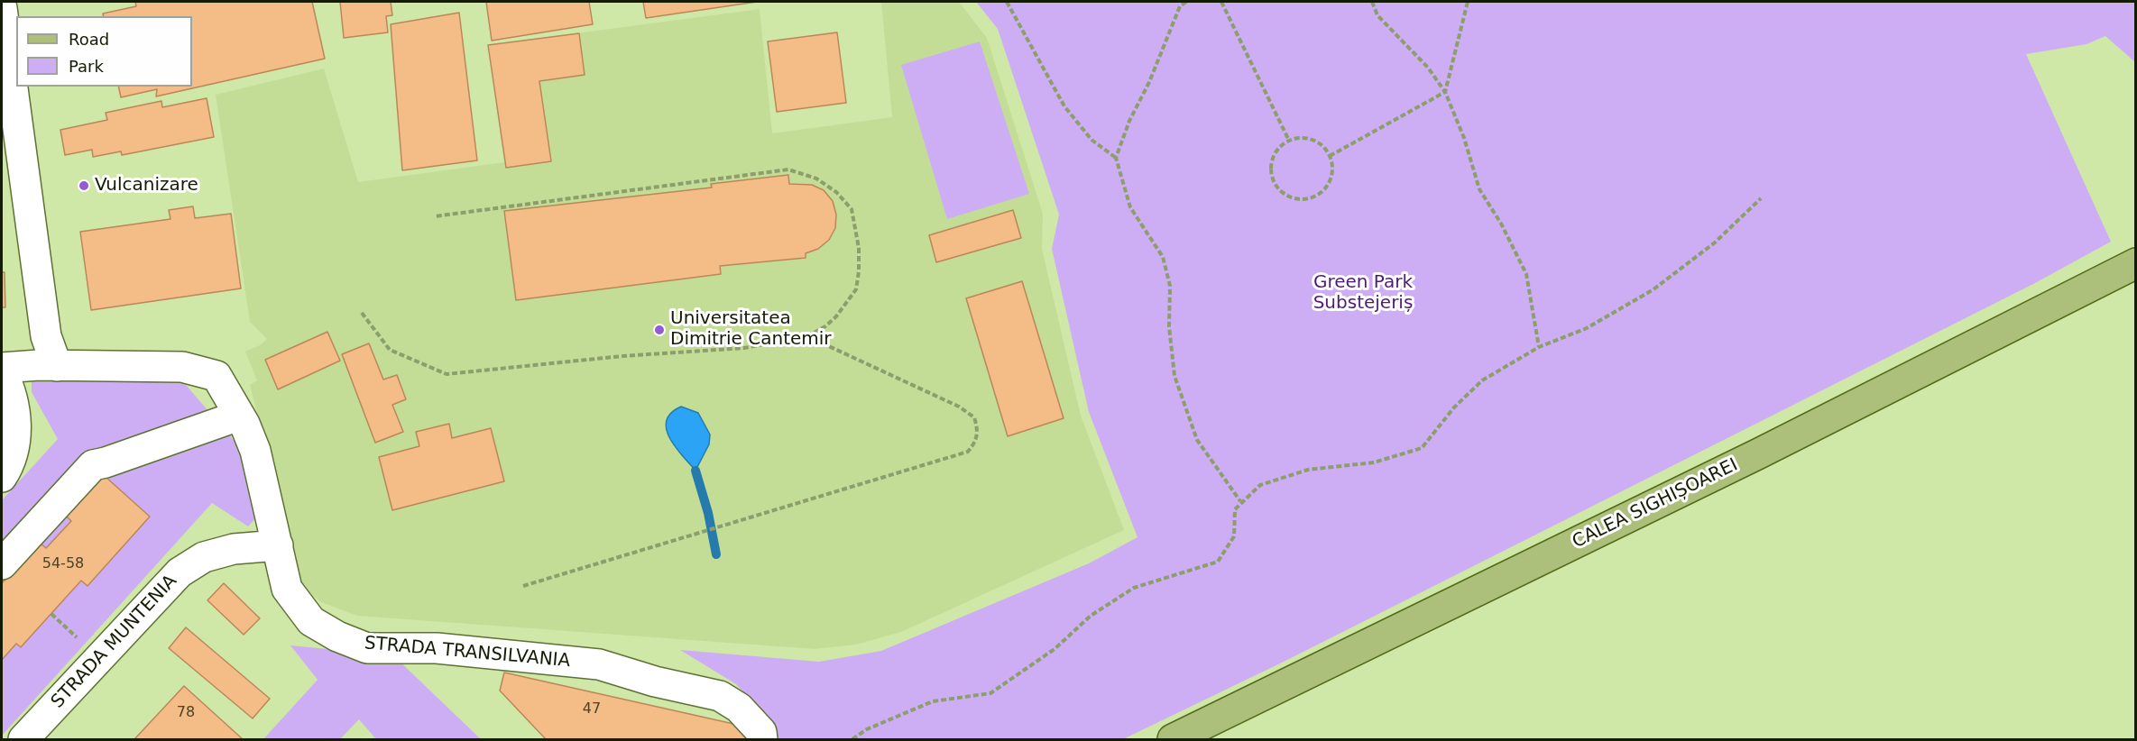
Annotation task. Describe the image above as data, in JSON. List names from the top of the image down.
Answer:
{
  "streets": {
    "main road": ["CALEA SIGHIȘOAREI"],
    "street": ["STRADA MUNTENIA", "STRADA TRANSILVANIA"]
  },
  "crossings": [
    ["STRADA MUNTENIA", "STRADA TRANSILVANIA"]
  ],
  "parks": ["Green Park Substejeriș"],
  "places": ["Vulcanizare", "Universitatea Dimitrie Cantemir"],
  "house_numbers": ["54-58", "47", "78"],
  "legend": ["Road", "Park"]
}
